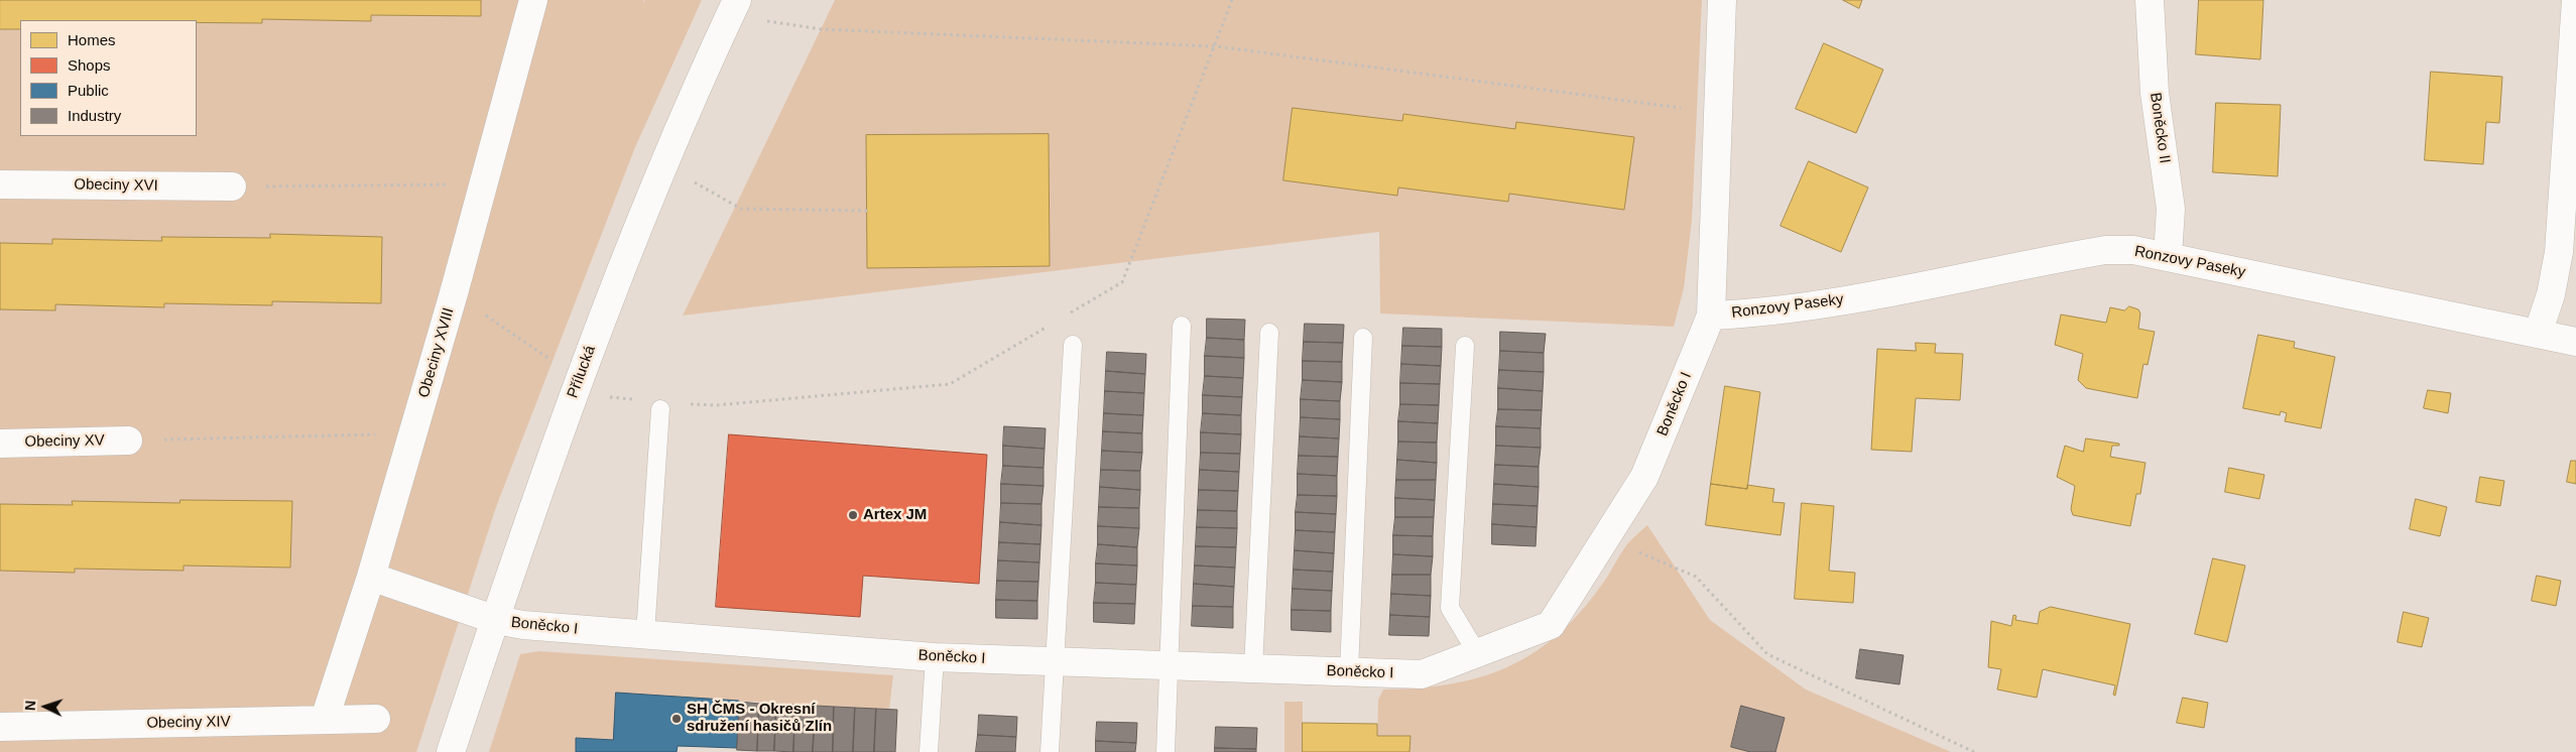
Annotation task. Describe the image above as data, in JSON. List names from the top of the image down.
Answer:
{
  "streets": {
    "street": [
      "Boněcko II",
      "Obeciny XVI",
      "Ronzovy Paseky",
      "Obeciny XVIII",
      "Přílucká",
      "Boněcko I",
      "Obeciny XV",
      "Obeciny XIV"
    ]
  },
  "crossings": [
    ["Boněcko II", "Ronzovy Paseky"],
    ["Ronzovy Paseky", "Boněcko I"],
    ["Obeciny XVIII", "Obeciny XIV"],
    ["Přílucká", "Boněcko I"]
  ],
  "places": ["Artex JM", "SH ČMS - Okresní sdružení hasičů Zlín"],
  "legend": [
    "Homes",
    "Shops",
    "Public",
    "Industry"
  ],
  "north": "left"
}
